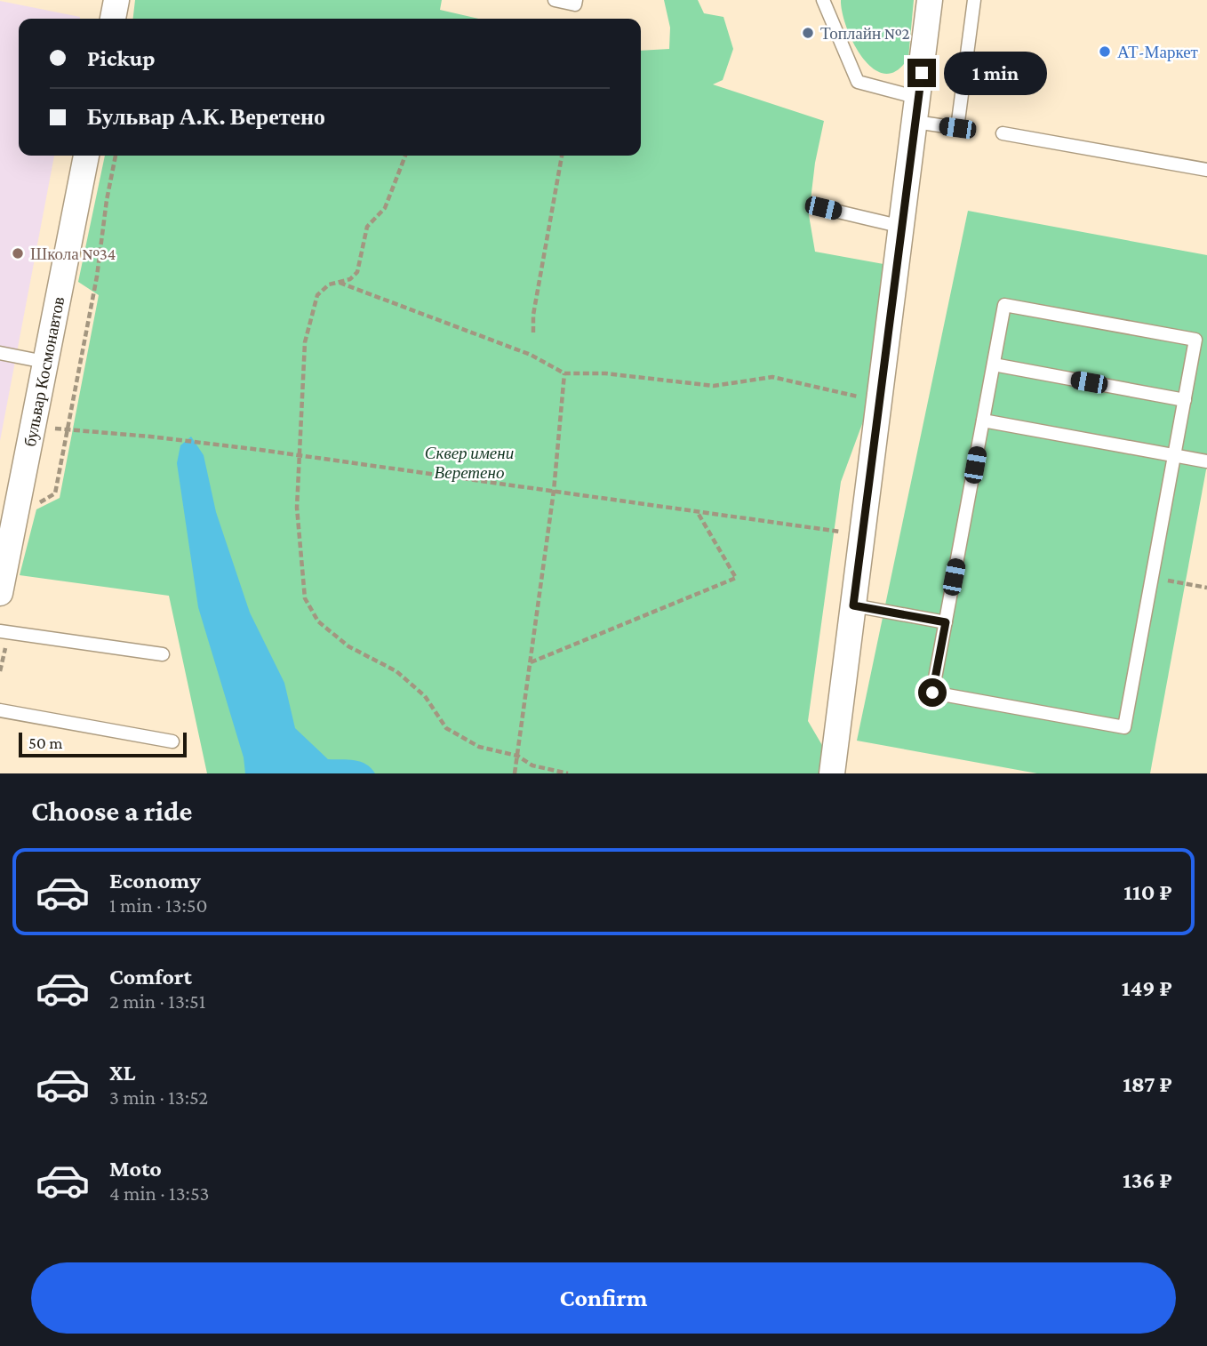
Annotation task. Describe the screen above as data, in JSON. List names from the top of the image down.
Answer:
{
  "streets": {
    "street": ["бульвар Космонавтов"]
  },
  "parks": ["Сквер имени Веретено"],
  "places": ["Топлайн №2", "АТ-Маркет", "Школа №34"],
  "scale_bar": "50 m",
  "page": {
    "banner": ["Pickup", "Бульвар А.К. Веретено"],
    "bubble": "1 min",
    "scale": "50 m",
    "heading": "Choose a ride",
    "list": [
      {
        "name": "Economy",
        "note": "1 min · 13:50",
        "value": "110 ₽"
      },
      {
        "name": "Comfort",
        "note": "2 min · 13:51",
        "value": "149 ₽"
      },
      {
        "name": "XL",
        "note": "3 min · 13:52",
        "value": "187 ₽"
      },
      {
        "name": "Moto",
        "note": "4 min · 13:53",
        "value": "136 ₽"
      }
    ],
    "buttons": "Confirm"
  }
}
